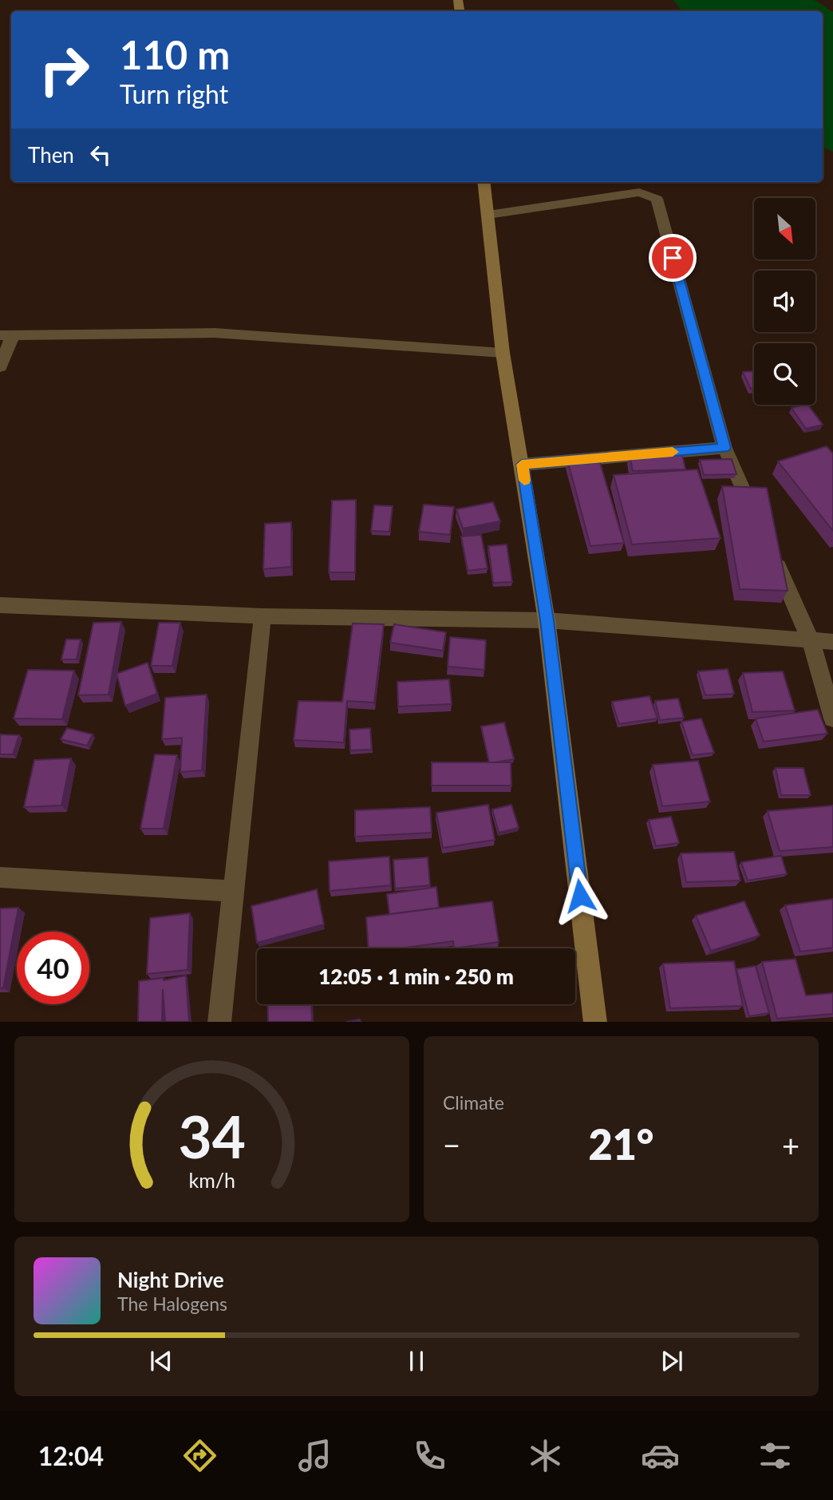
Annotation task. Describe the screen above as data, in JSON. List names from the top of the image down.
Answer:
{
  "north": "bottom right",
  "page": {
    "turn": ["110 m", "Turn right"],
    "then": "Then",
    "limit": "40",
    "trip": "12:05 · 1 min · 250 m",
    "tile": "Climate",
    "heat": ["−", "21°", "+"],
    "song": ["Night Drive", "The Halogens"],
    "tabs": "12:04",
    "gauge": ["34", "km/h"]
  }
}
